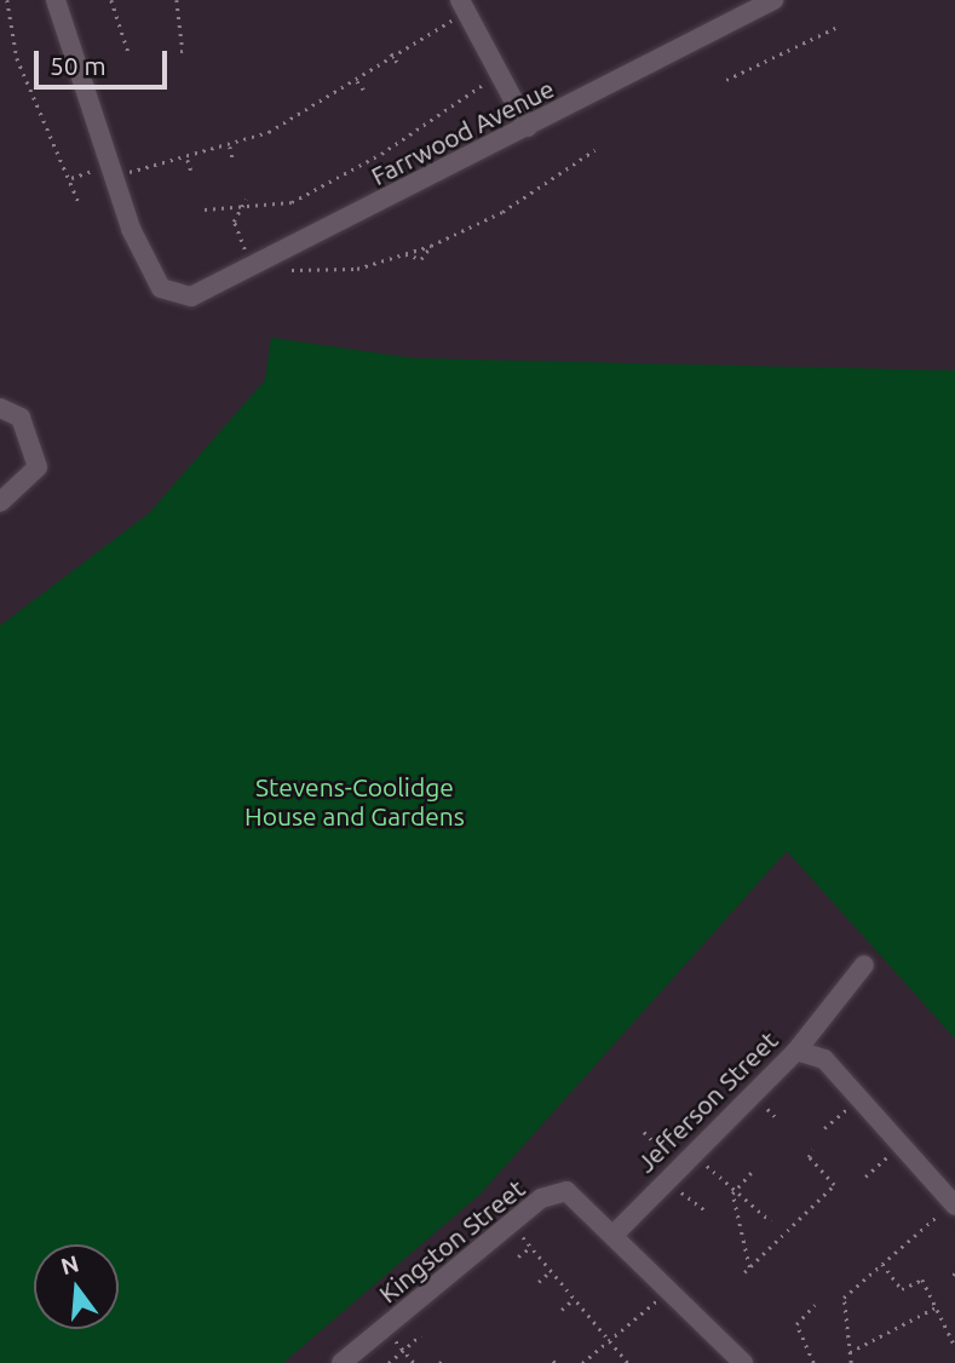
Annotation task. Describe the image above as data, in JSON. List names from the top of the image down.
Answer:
{
  "streets": {
    "street": ["Farrwood Avenue", "Jefferson Street", "Kingston Street"]
  },
  "crossings": [
    ["Jefferson Street", "Kingston Street"]
  ],
  "parks": ["Stevens-Coolidge House and Gardens"],
  "scale_bar": "50 m",
  "north": "top"
}
